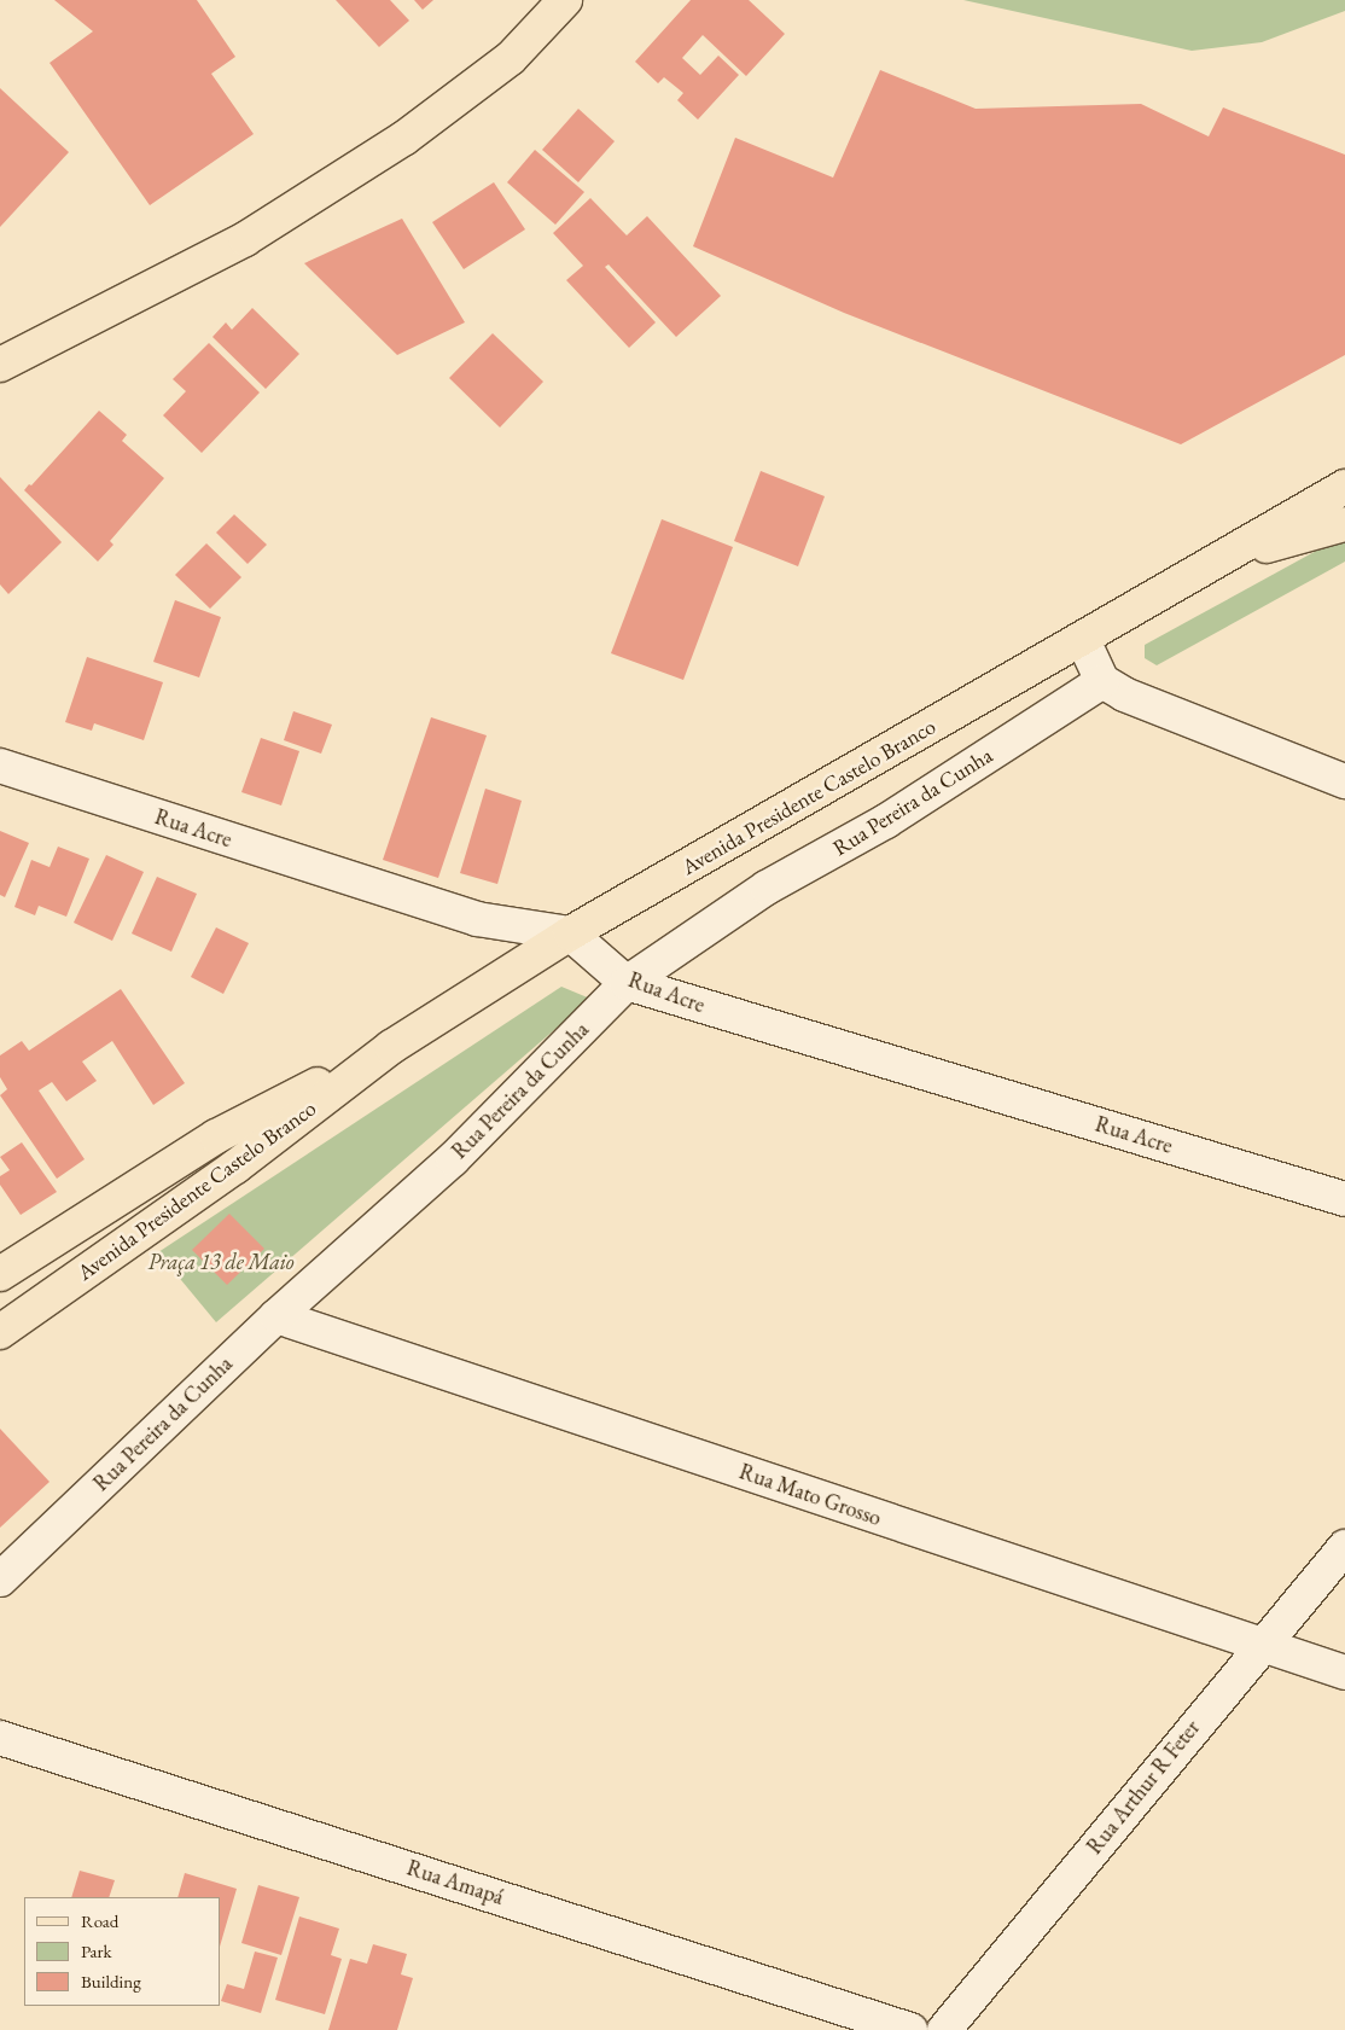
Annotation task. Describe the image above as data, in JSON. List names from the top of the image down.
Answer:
{
  "streets": {
    "main road": ["Avenida Presidente Castelo Branco"],
    "street": [
      "Rua Pereira da Cunha",
      "Rua Acre",
      "Rua Mato Grosso",
      "Rua Arthur R Feter",
      "Rua Amapá"
    ]
  },
  "crossings": [
    ["Avenida Presidente Castelo Branco", "Rua Acre"],
    ["Rua Pereira da Cunha", "Rua Acre"],
    ["Rua Pereira da Cunha", "Rua Mato Grosso"],
    ["Rua Mato Grosso", "Rua Arthur R Feter"]
  ],
  "parks": ["Praça 13 de Maio"],
  "legend": ["Road", "Park", "Building"]
}
